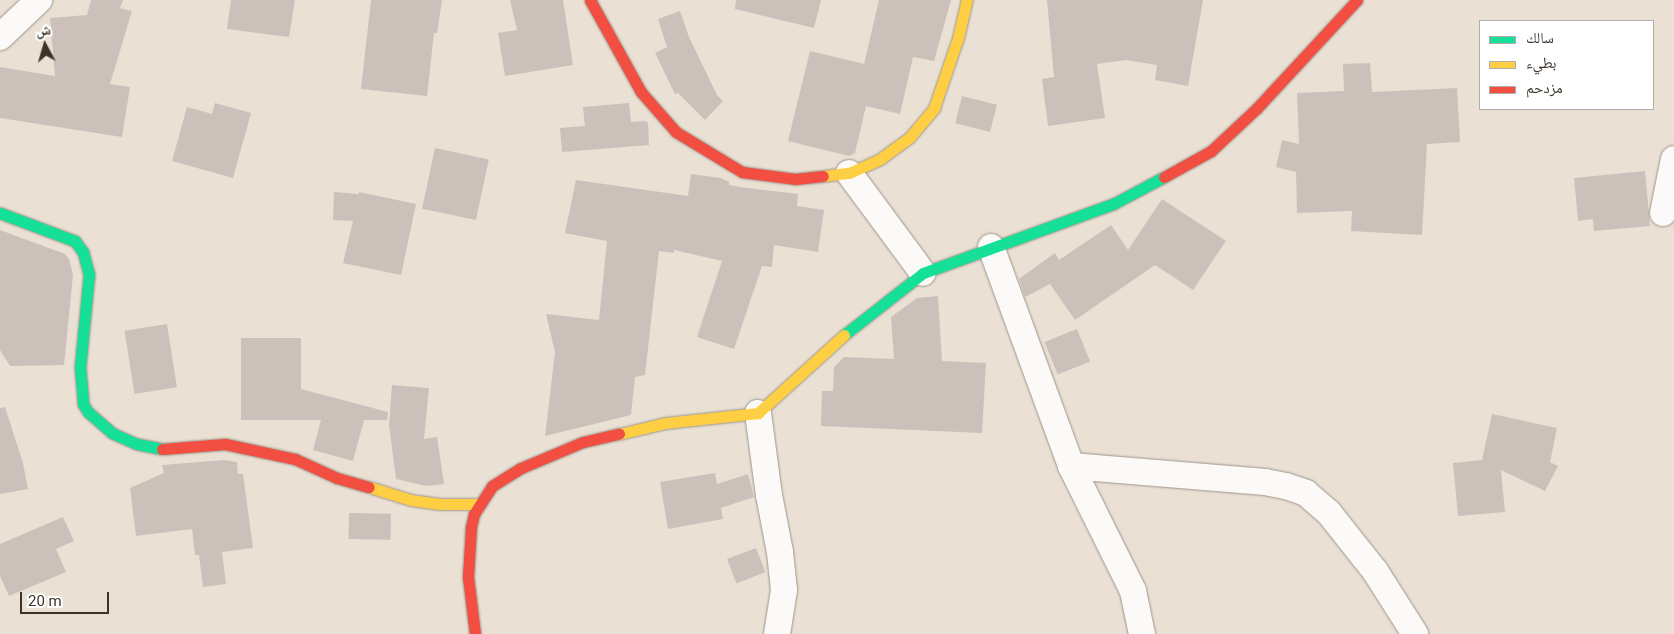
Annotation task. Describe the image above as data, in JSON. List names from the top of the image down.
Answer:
{
  "legend": ["سالك", "بطيء", "مزدحم"],
  "scale_bar": "20 m",
  "north": "top"
}
